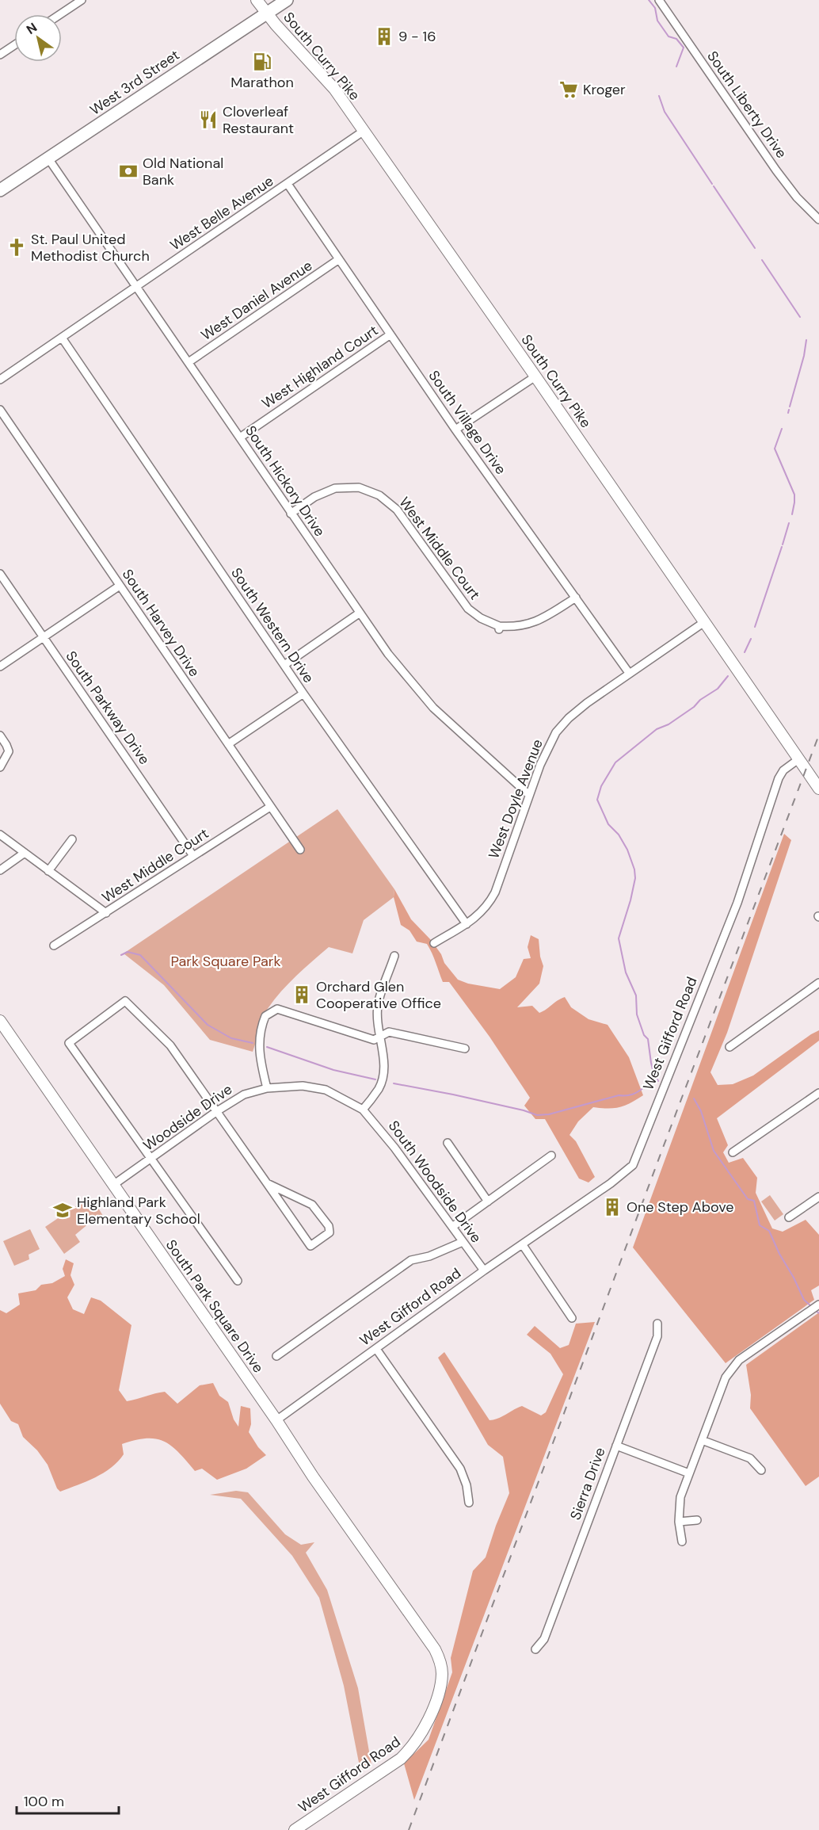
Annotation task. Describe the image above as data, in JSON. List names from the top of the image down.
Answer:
{
  "streets": {
    "main road": ["West 3rd Street"],
    "street": [
      "South Curry Pike",
      "South Liberty Drive",
      "West Belle Avenue",
      "West Daniel Avenue",
      "West Highland Court",
      "South Village Drive",
      "South Hickory Drive",
      "West Middle Court",
      "South Harvey Drive",
      "South Western Drive",
      "South Parkway Drive",
      "West Doyle Avenue",
      "West Gifford Road",
      "Woodside Drive",
      "South Woodside Drive",
      "South Park Square Drive",
      "Sierra Drive"
    ]
  },
  "crossings": [
    ["South Curry Pike", "West 3rd Street"],
    ["South Curry Pike", "West Belle Avenue"],
    ["South Curry Pike", "West Doyle Avenue"],
    ["South Curry Pike", "West Gifford Road"],
    ["West 3rd Street", "South Hickory Drive"],
    ["West Belle Avenue", "South Village Drive"],
    ["West Belle Avenue", "South Hickory Drive"],
    ["West Belle Avenue", "South Western Drive"],
    ["West Daniel Avenue", "South Village Drive"],
    ["West Daniel Avenue", "South Hickory Drive"],
    ["West Highland Court", "South Village Drive"],
    ["West Highland Court", "South Hickory Drive"],
    ["South Village Drive", "West Middle Court"],
    ["South Village Drive", "West Doyle Avenue"],
    ["South Hickory Drive", "West Middle Court"],
    ["South Hickory Drive", "West Doyle Avenue"],
    ["West Middle Court", "South Harvey Drive"],
    ["West Middle Court", "South Parkway Drive"],
    ["South Western Drive", "West Doyle Avenue"],
    ["West Gifford Road", "South Woodside Drive"],
    ["West Gifford Road", "South Park Square Drive"],
    ["Woodside Drive", "South Woodside Drive"],
    ["Woodside Drive", "South Park Square Drive"]
  ],
  "parks": ["Park Square Park"],
  "places": {
    "building": ["9 - 16", "Orchard Glen Cooperative Office", "One Step Above"],
    "fuel station": ["Marathon"],
    "supermarket": ["Kroger"],
    "restaurant": ["Cloverleaf Restaurant"],
    "bank": ["Old National Bank"],
    "church": ["St. Paul United Methodist Church"],
    "school or university": ["Highland Park Elementary School"]
  },
  "scale_bar": "100 m",
  "north": "top left"
}
